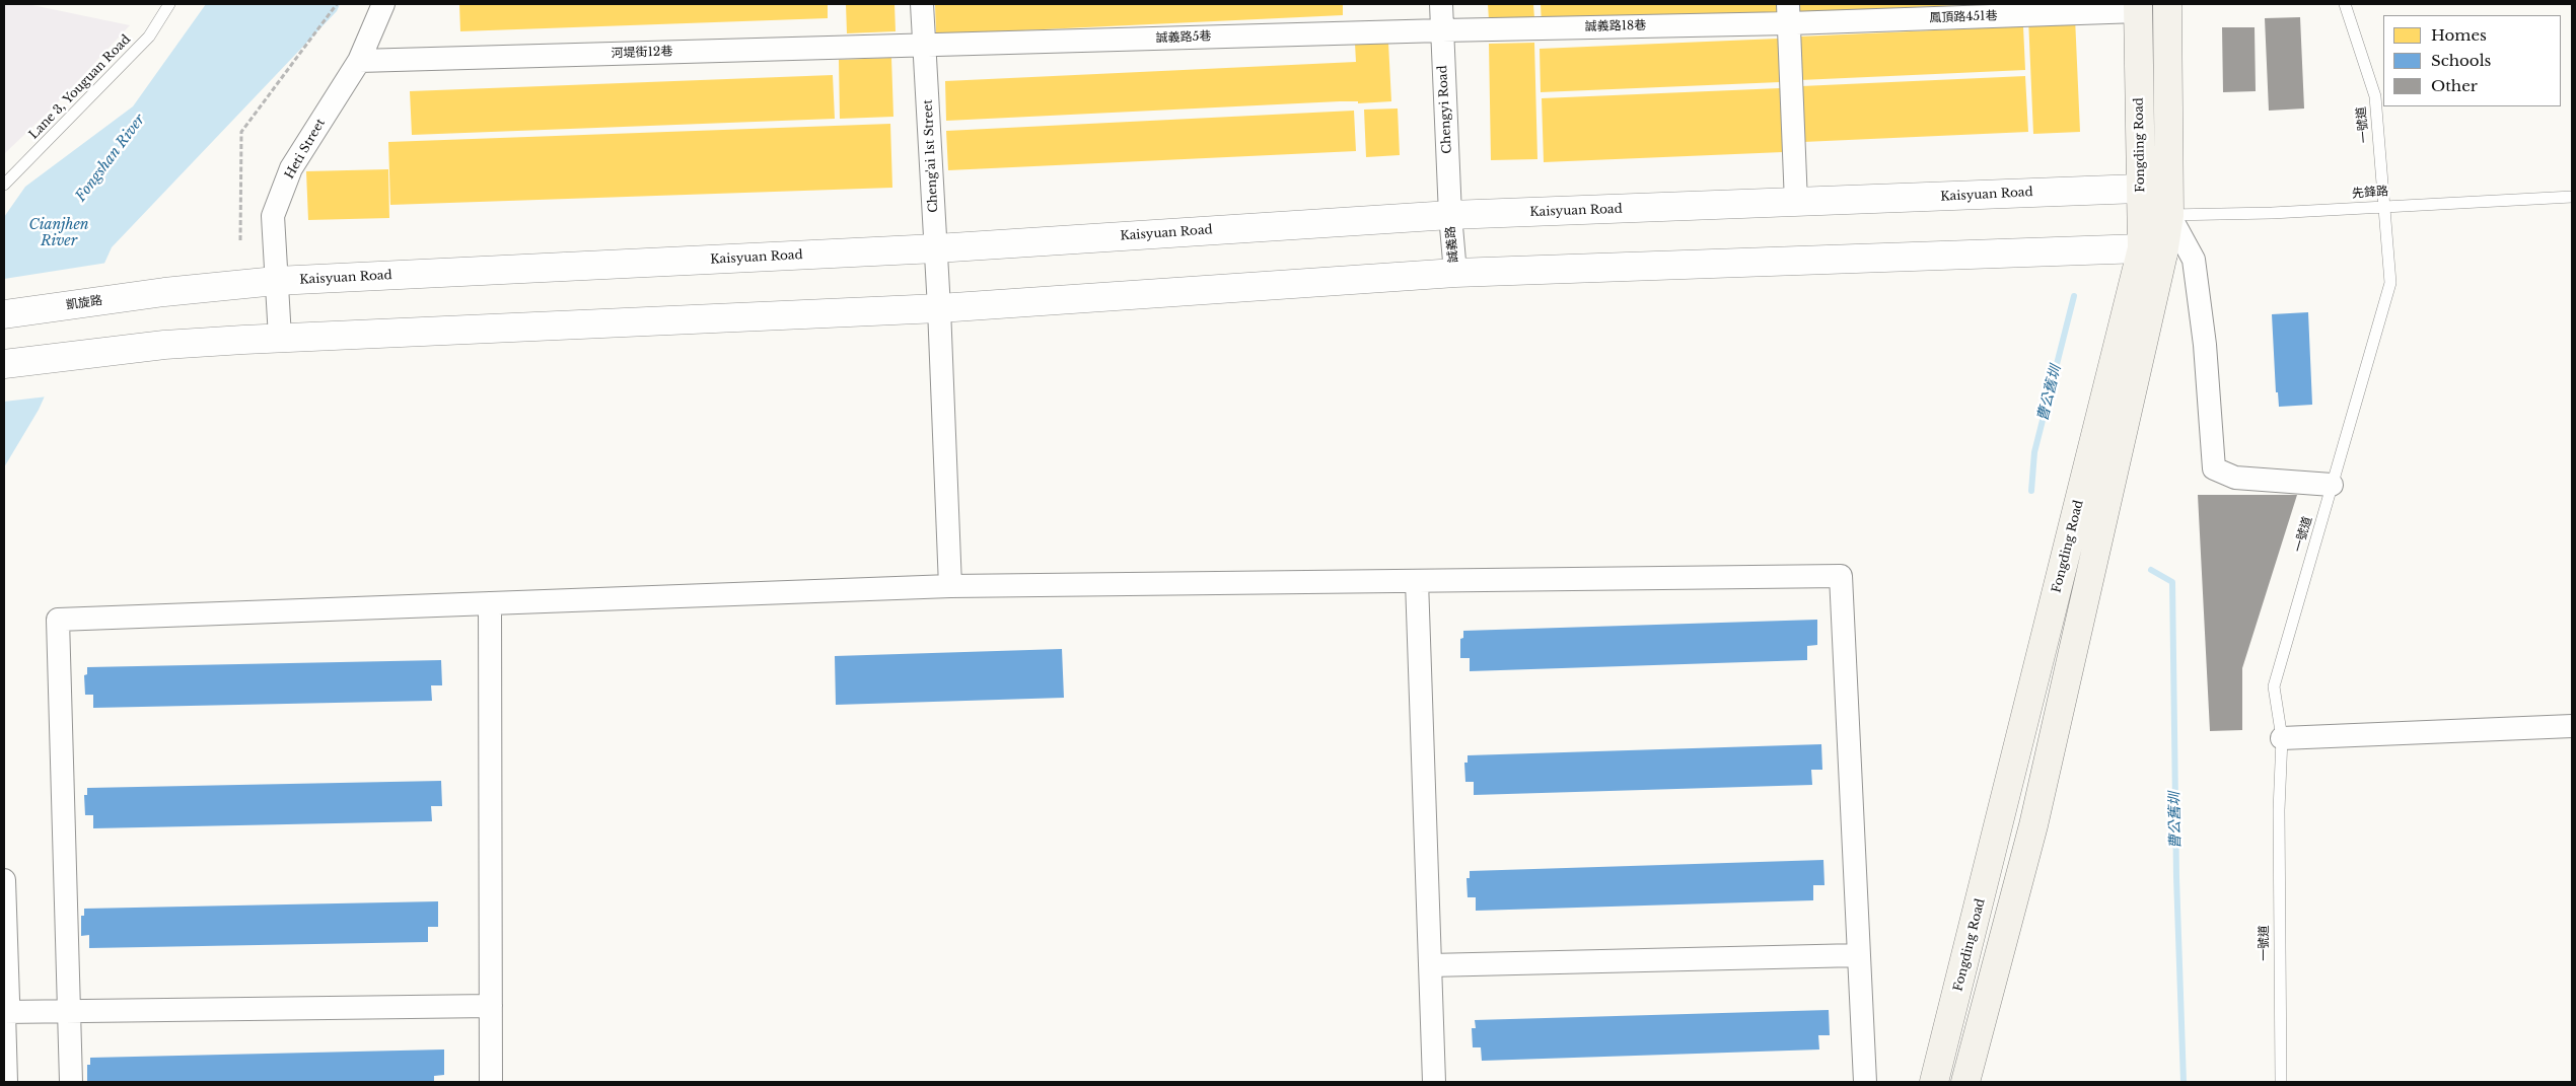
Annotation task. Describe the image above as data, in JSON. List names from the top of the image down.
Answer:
{
  "streets": {
    "main road": ["Fongding Road"],
    "street": [
      "鳳頂路451巷",
      "誠義路18巷",
      "誠義路5巷",
      "河堤街12巷",
      "Chengyi Road",
      "Heti Street",
      "Cheng'ai 1st Street",
      "Kaisyuan Road",
      "誠義路",
      "凱旋路"
    ],
    "lane": ["Lane 3, Youguan Road", "一號道", "先鋒路"]
  },
  "crossings": [
    ["鳳頂路451巷", "誠義路18巷"],
    ["鳳頂路451巷", "Fongding Road"],
    ["誠義路18巷", "誠義路5巷"],
    ["誠義路18巷", "Chengyi Road"],
    ["誠義路5巷", "河堤街12巷"],
    ["誠義路5巷", "Chengyi Road"],
    ["誠義路5巷", "Cheng'ai 1st Street"],
    ["河堤街12巷", "Heti Street"],
    ["河堤街12巷", "Cheng'ai 1st Street"],
    ["Chengyi Road", "Kaisyuan Road"],
    ["Chengyi Road", "誠義路"],
    ["一號道", "先鋒路"],
    ["Fongding Road", "先鋒路"],
    ["Fongding Road", "Kaisyuan Road"],
    ["Heti Street", "Kaisyuan Road"],
    ["Cheng'ai 1st Street", "Kaisyuan Road"],
    ["Kaisyuan Road", "誠義路"],
    ["Kaisyuan Road", "凱旋路"]
  ],
  "water": ["Fongshan River", "Cianjhen River", "曹公舊圳"],
  "legend": ["Homes", "Schools", "Other"]
}
